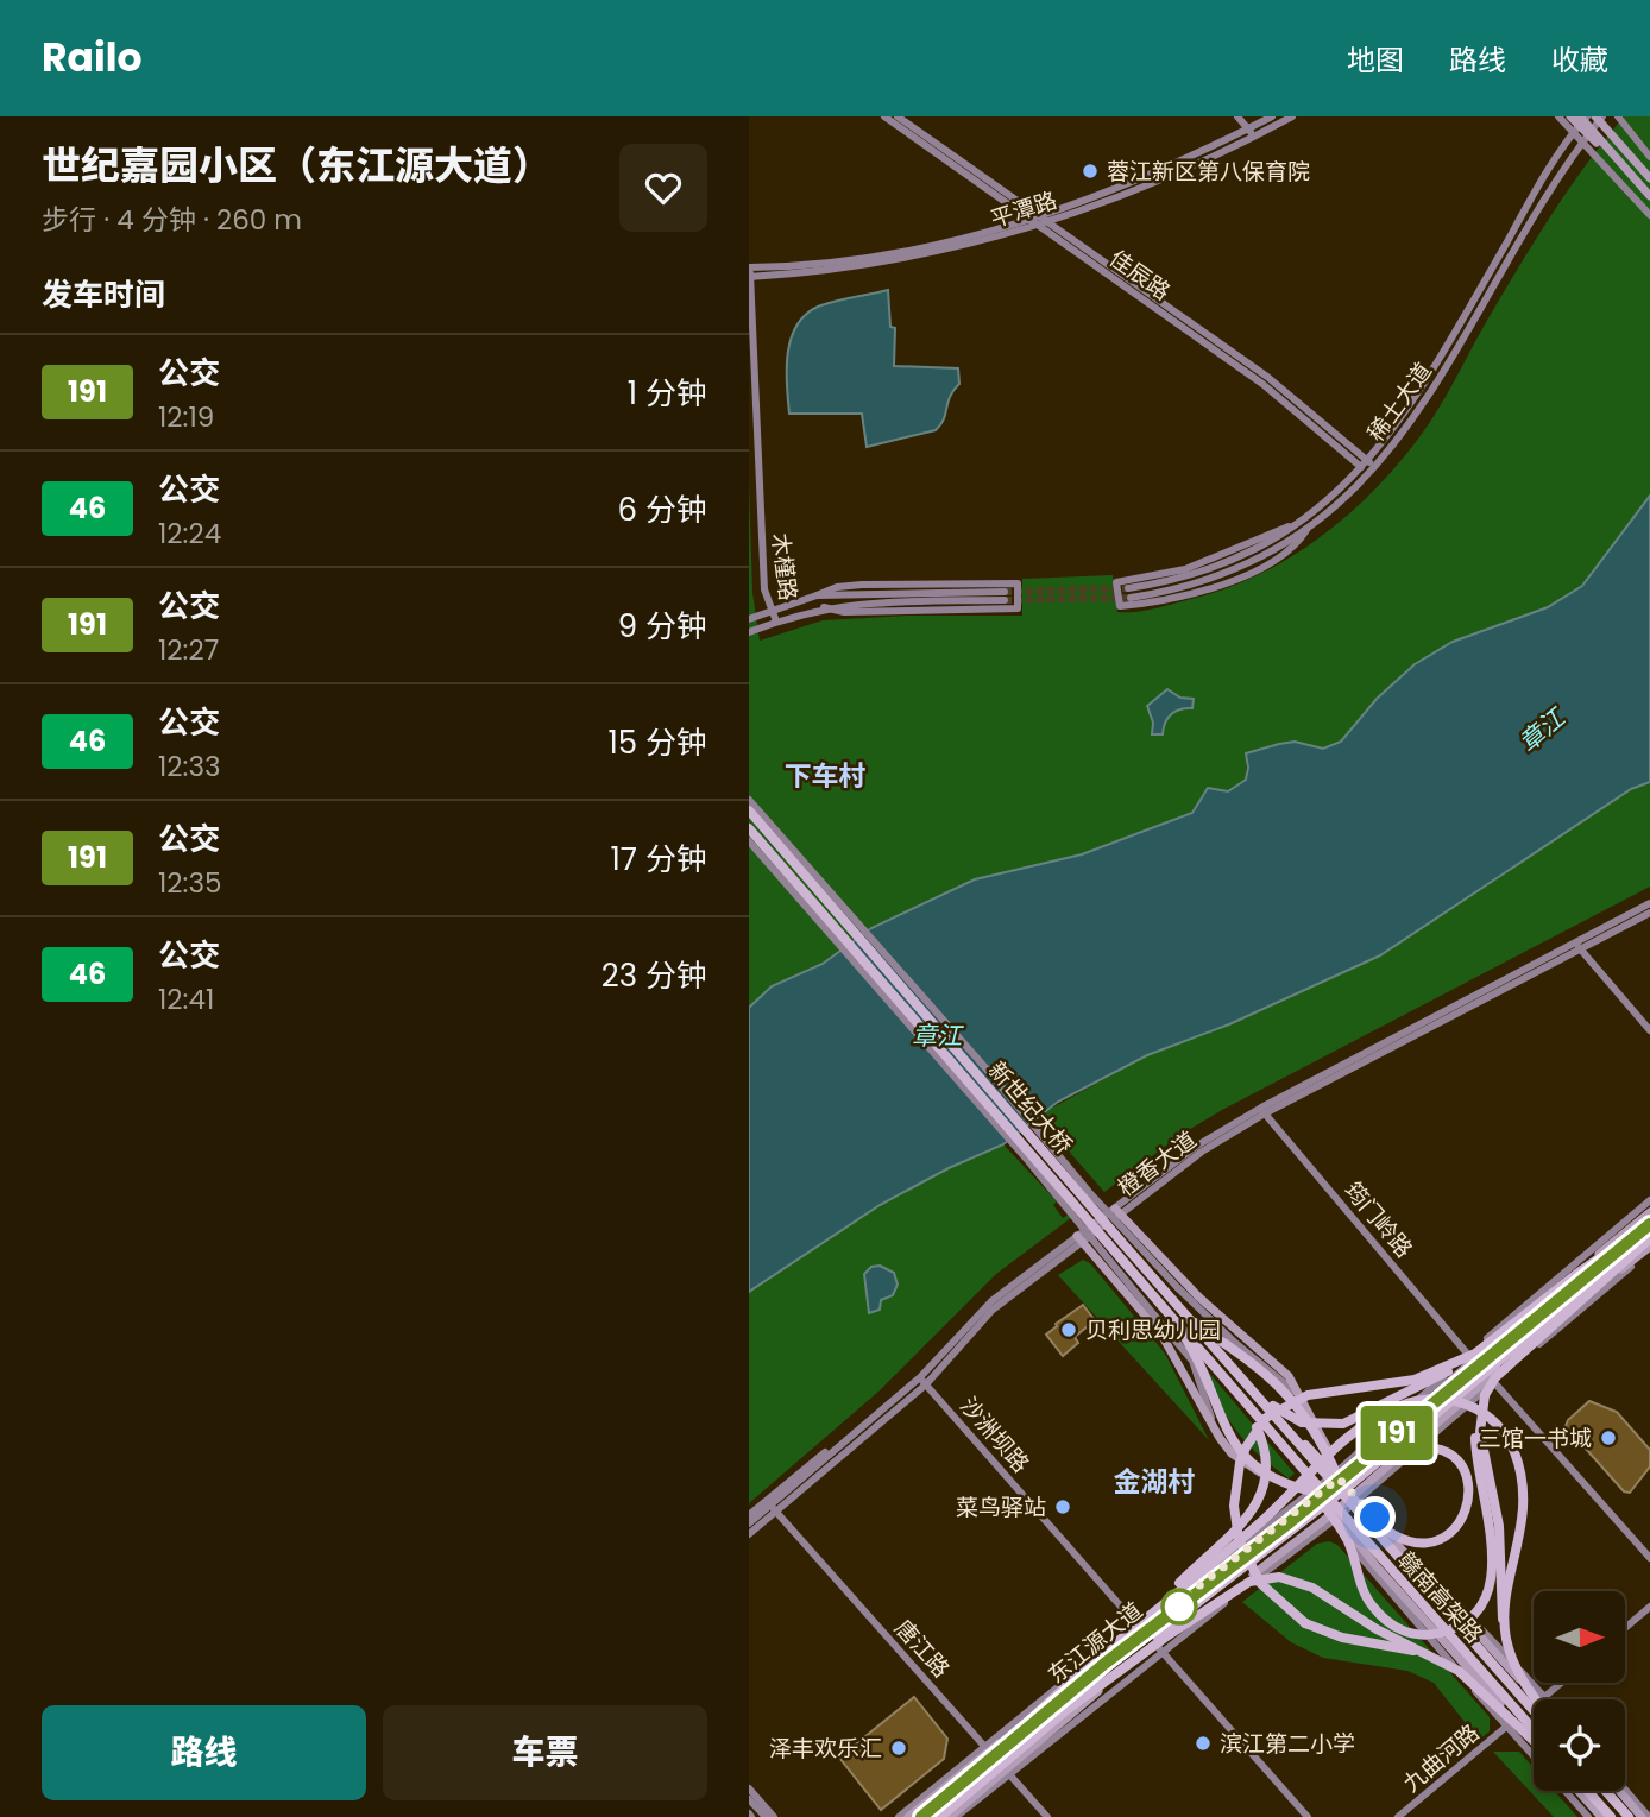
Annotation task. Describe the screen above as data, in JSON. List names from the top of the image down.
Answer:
{
  "streets": {
    "highway": ["新世纪大桥", "赣南高架路"],
    "main road": ["东江源大道"],
    "street": [
      "平潭路",
      "佳辰路",
      "稀土大道",
      "木槿路",
      "橙香大道",
      "筠门岭路",
      "沙洲坝路",
      "唐江路",
      "九曲河路"
    ]
  },
  "crossings": [
    ["平潭路", "佳辰路"],
    ["平潭路", "木槿路"],
    ["佳辰路", "稀土大道"],
    ["新世纪大桥", "赣南高架路"],
    ["橙香大道", "筠门岭路"],
    ["橙香大道", "沙洲坝路"],
    ["橙香大道", "唐江路"],
    ["沙洲坝路", "东江源大道"],
    ["东江源大道", "唐江路"]
  ],
  "districts": ["下车村", "金湖村"],
  "water": ["章江"],
  "places": [
    "蓉江新区第八保育院",
    "贝利思幼儿园",
    "三馆一书城",
    "菜鸟驿站",
    "滨江第二小学",
    "泽丰欢乐汇"
  ],
  "lines": ["bus line 191"],
  "north": "right",
  "page": {
    "header": "Railo",
    "nav": ["地图", "路线", "收藏"],
    "heading": [
      ["世纪嘉园小区（东江源大道）", "步行 · 4 分钟 · 260 m"],
      "发车时间"
    ],
    "on_map": "191",
    "list": [
      {
        "mark": "191",
        "name": "公交",
        "note": "12:19",
        "value": "1 分钟"
      },
      {
        "mark": "46",
        "name": "公交",
        "note": "12:24",
        "value": "6 分钟"
      },
      {
        "mark": "191",
        "name": "公交",
        "note": "12:27",
        "value": "9 分钟"
      },
      {
        "mark": "46",
        "name": "公交",
        "note": "12:33",
        "value": "15 分钟"
      },
      {
        "mark": "191",
        "name": "公交",
        "note": "12:35",
        "value": "17 分钟"
      },
      {
        "mark": "46",
        "name": "公交",
        "note": "12:41",
        "value": "23 分钟"
      }
    ],
    "buttons": ["路线", "车票"]
  }
}
